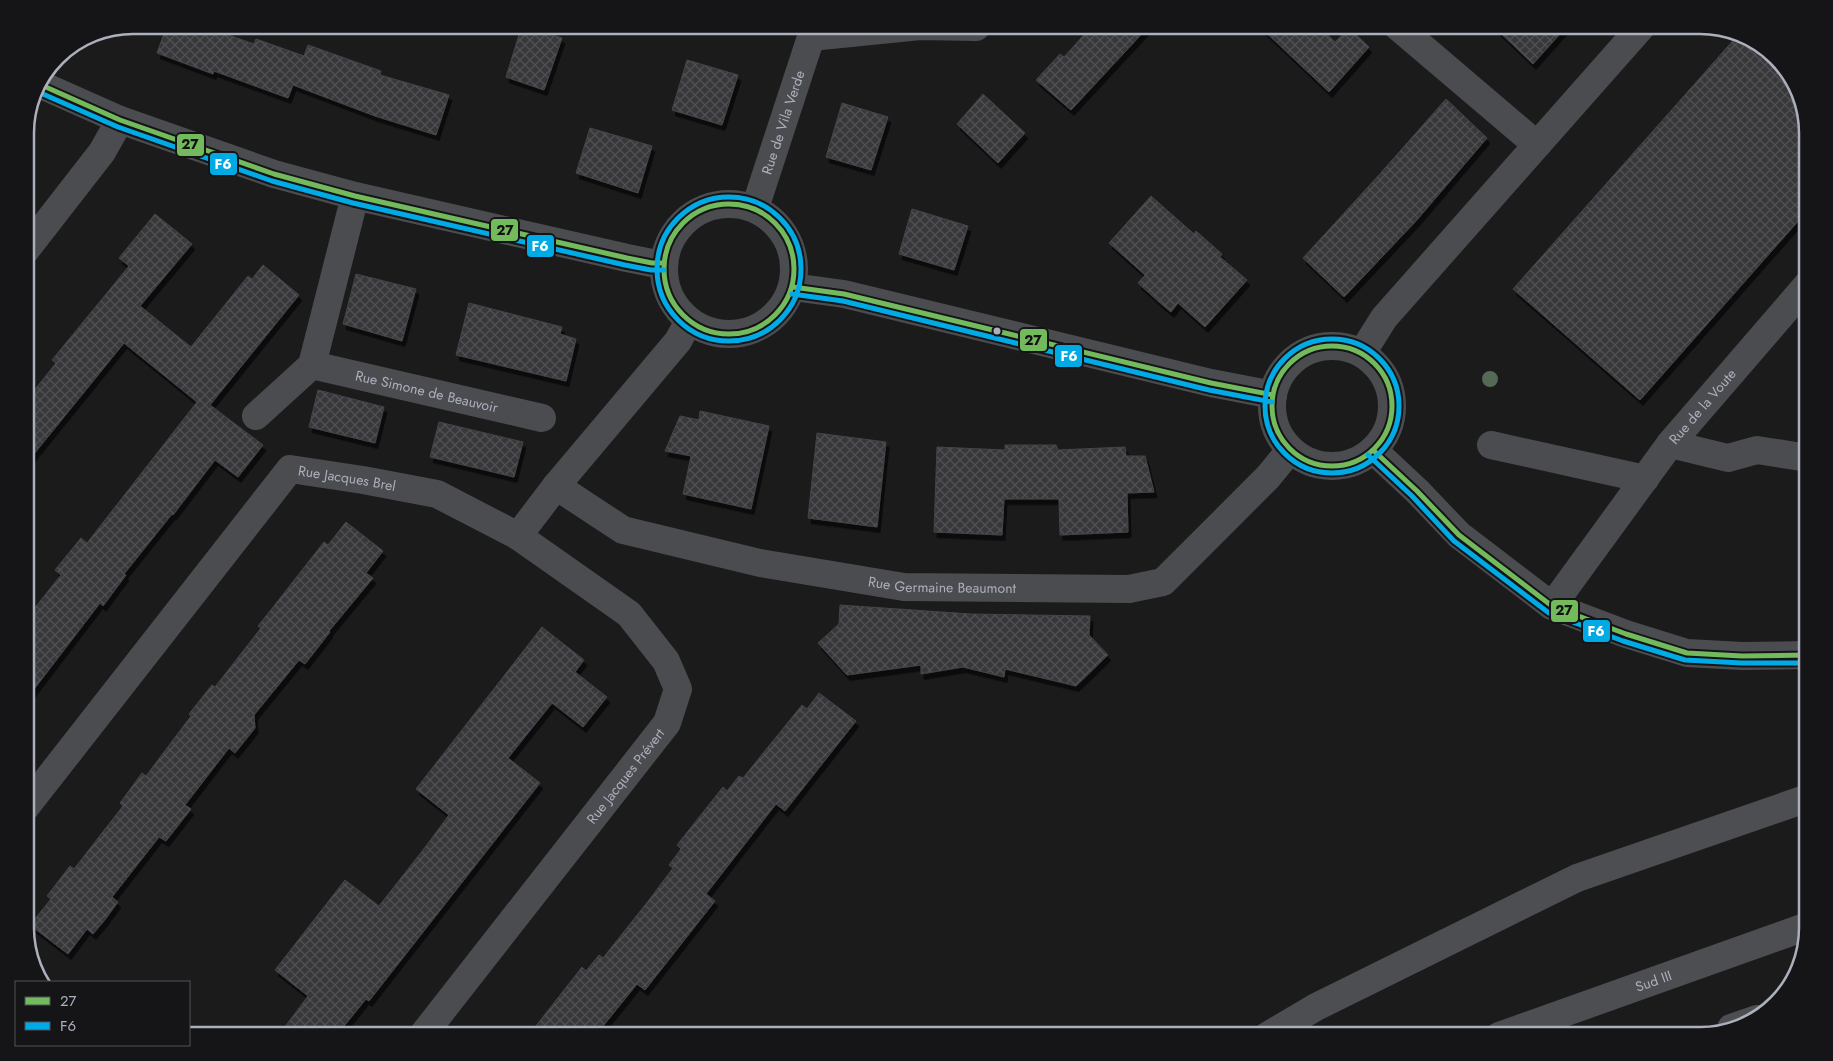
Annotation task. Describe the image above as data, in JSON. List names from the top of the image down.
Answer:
{
  "streets": {
    "highway": ["Sud III"],
    "street": [
      "Rue de Vila Verde",
      "Rue Simone de Beauvoir",
      "Rue de la Voute",
      "Rue Jacques Brel",
      "Rue Germaine Beaumont",
      "Rue Jacques Prévert"
    ]
  },
  "crossings": [
    ["Rue Jacques Brel", "Rue Jacques Prévert"]
  ],
  "lines": ["transit line 27", "transit line F6"],
  "legend": ["27", "F6"]
}
